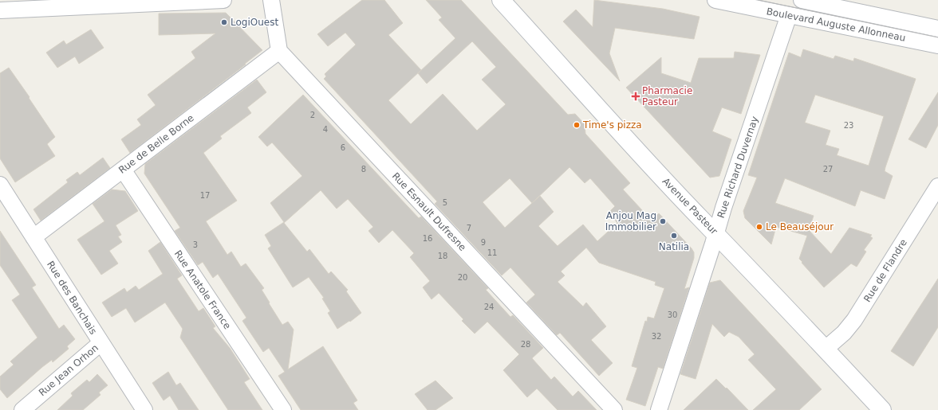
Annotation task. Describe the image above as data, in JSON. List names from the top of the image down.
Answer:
{
  "streets": {
    "main road": ["Avenue Pasteur"],
    "street": [
      "Boulevard Auguste Allonneau",
      "Rue de Belle Borne",
      "Rue Richard Duvernay",
      "Rue Esnault Dufresne",
      "Rue de Flandre",
      "Rue Anatole France",
      "Rue des Banchais",
      "Rue Jean Orhon"
    ]
  },
  "crossings": [
    ["Boulevard Auguste Allonneau", "Rue Richard Duvernay"],
    ["Rue de Belle Borne", "Rue Esnault Dufresne"],
    ["Rue de Belle Borne", "Rue Anatole France"],
    ["Rue de Belle Borne", "Rue des Banchais"],
    ["Rue Richard Duvernay", "Avenue Pasteur"],
    ["Avenue Pasteur", "Rue de Flandre"],
    ["Rue des Banchais", "Rue Jean Orhon"]
  ],
  "places": {
    "other": [
      "LogiOuest",
      "Time's pizza",
      "Anjou Mag Immobilier",
      "Le Beauséjour",
      "Natilia"
    ],
    "health": ["Pharmacie Pasteur"]
  },
  "house_numbers": [
    "2",
    "23",
    "4",
    "6",
    "8",
    "27",
    "17",
    "5",
    "7",
    "16",
    "9",
    "3",
    "11",
    "18",
    "20",
    "24",
    "30",
    "32",
    "28"
  ]
}
